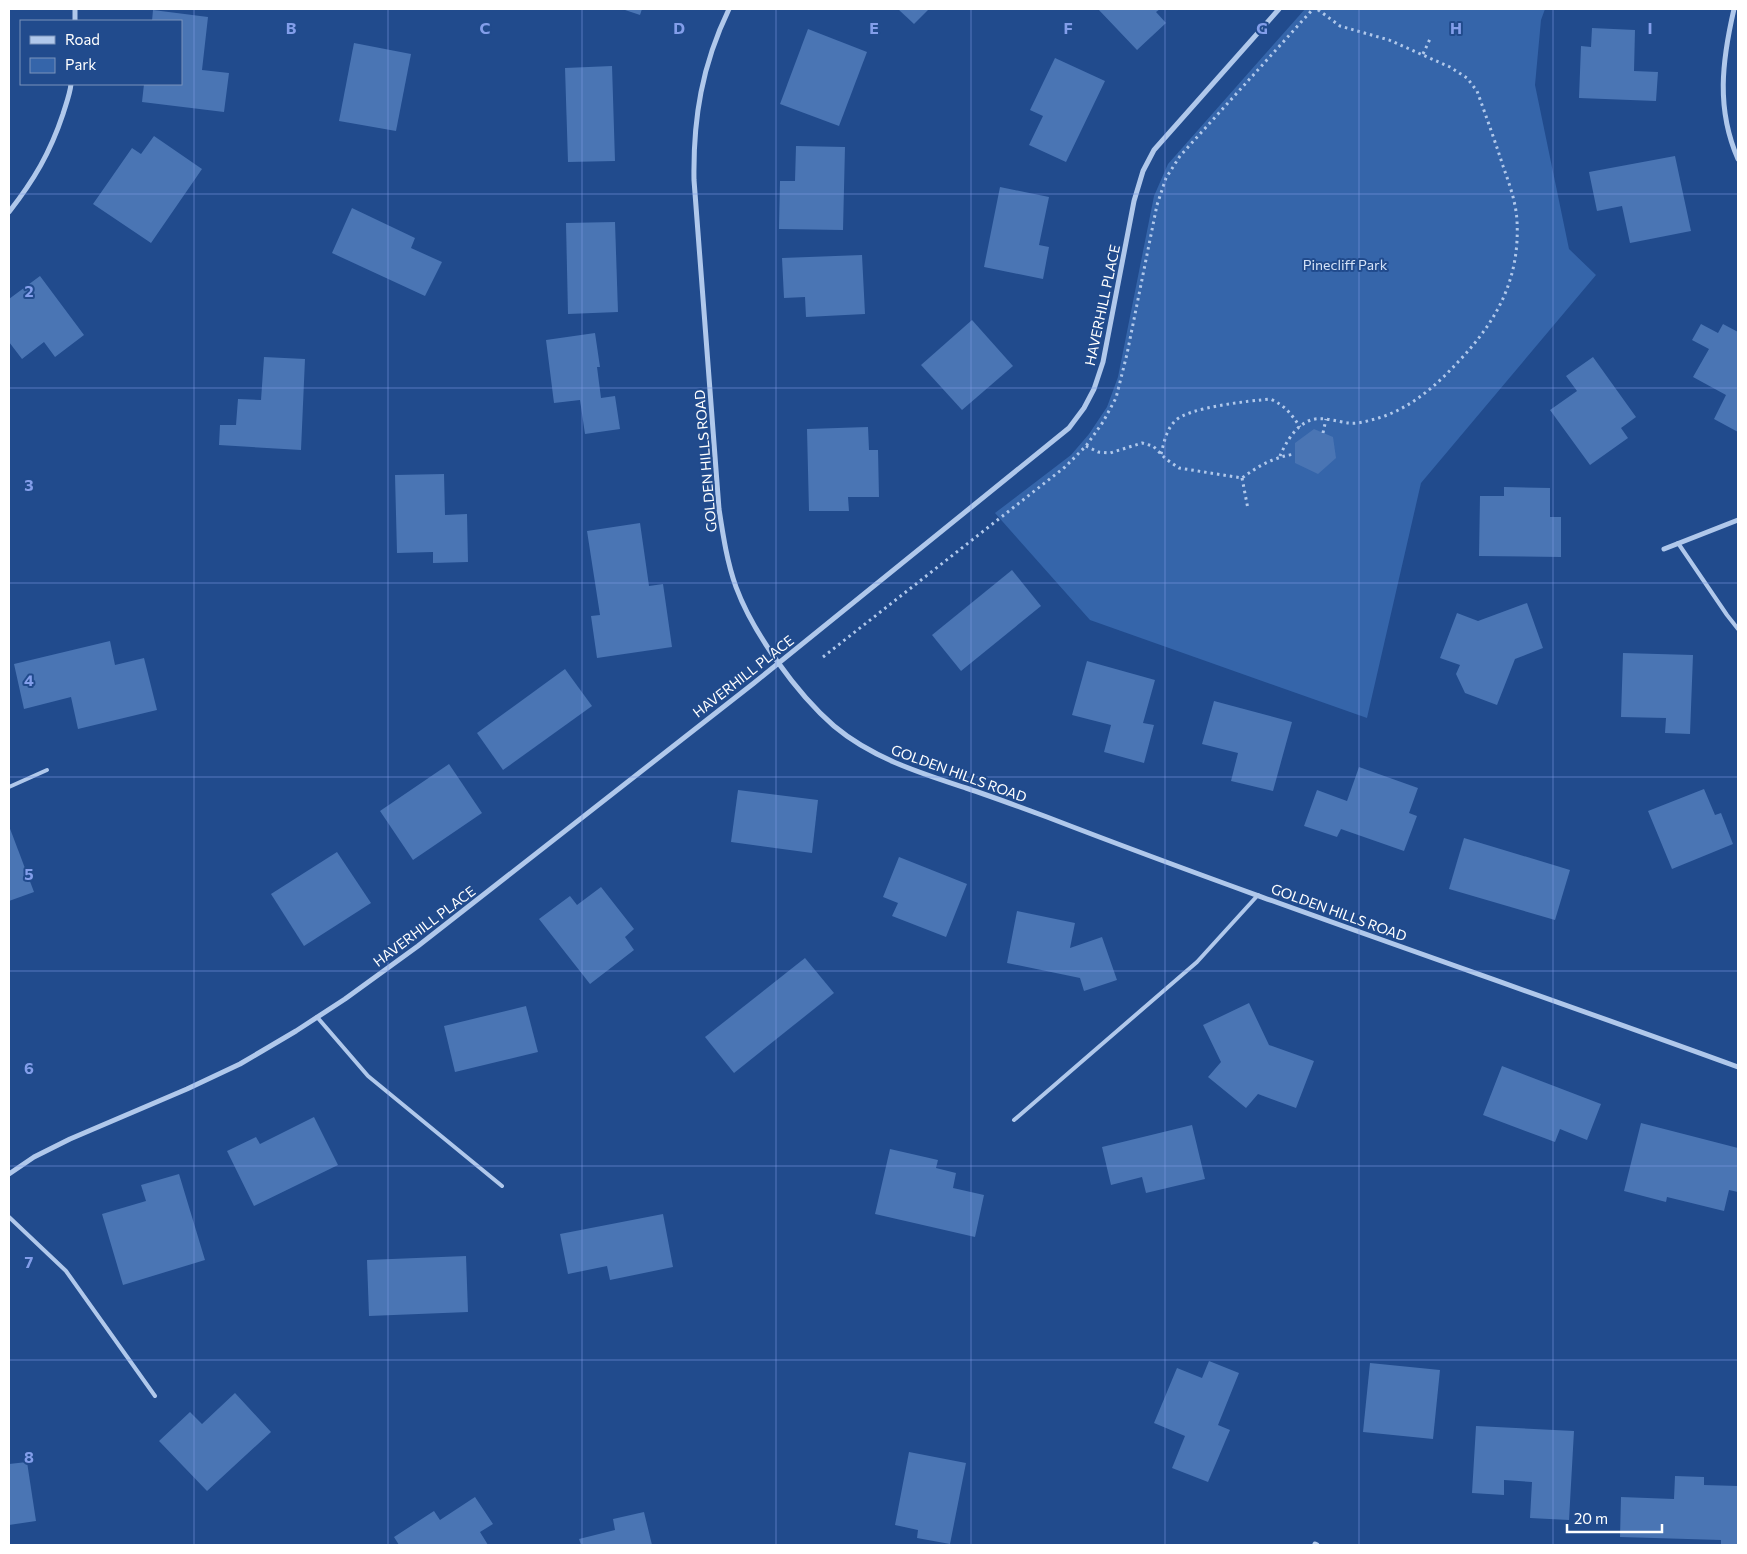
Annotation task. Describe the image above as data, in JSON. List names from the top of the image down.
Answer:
{
  "streets": {
    "street": ["HAVERHILL PLACE", "GOLDEN HILLS ROAD"]
  },
  "crossings": [
    ["HAVERHILL PLACE", "GOLDEN HILLS ROAD"]
  ],
  "parks": ["Pinecliff Park"],
  "legend": ["Road", "Park"],
  "scale_bar": "20 m",
  "grid": {
    "columns": [
      "B",
      "C",
      "D",
      "E",
      "F",
      "G",
      "H",
      "I"
    ],
    "rows": [
      "2",
      "3",
      "4",
      "5",
      "6",
      "7",
      "8"
    ]
  }
}
